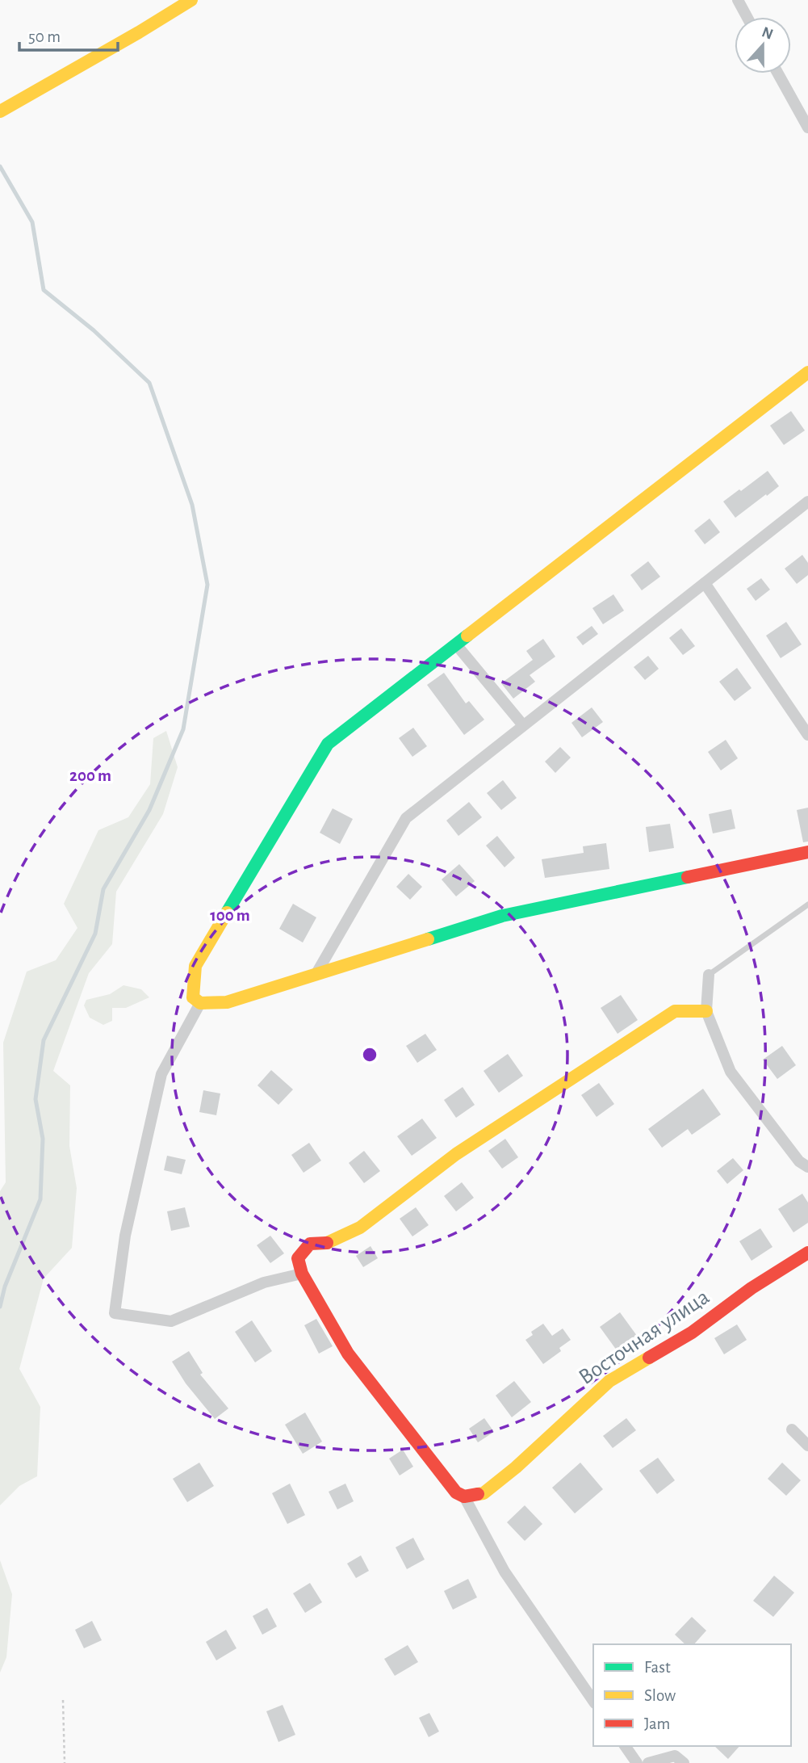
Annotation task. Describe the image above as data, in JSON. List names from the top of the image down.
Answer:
{
  "streets": {
    "street": ["Восточная улица"]
  },
  "legend": ["Fast", "Slow", "Jam"],
  "scale_bar": "50 m",
  "north": "top",
  "rings": ["200 m", "100 m"]
}
